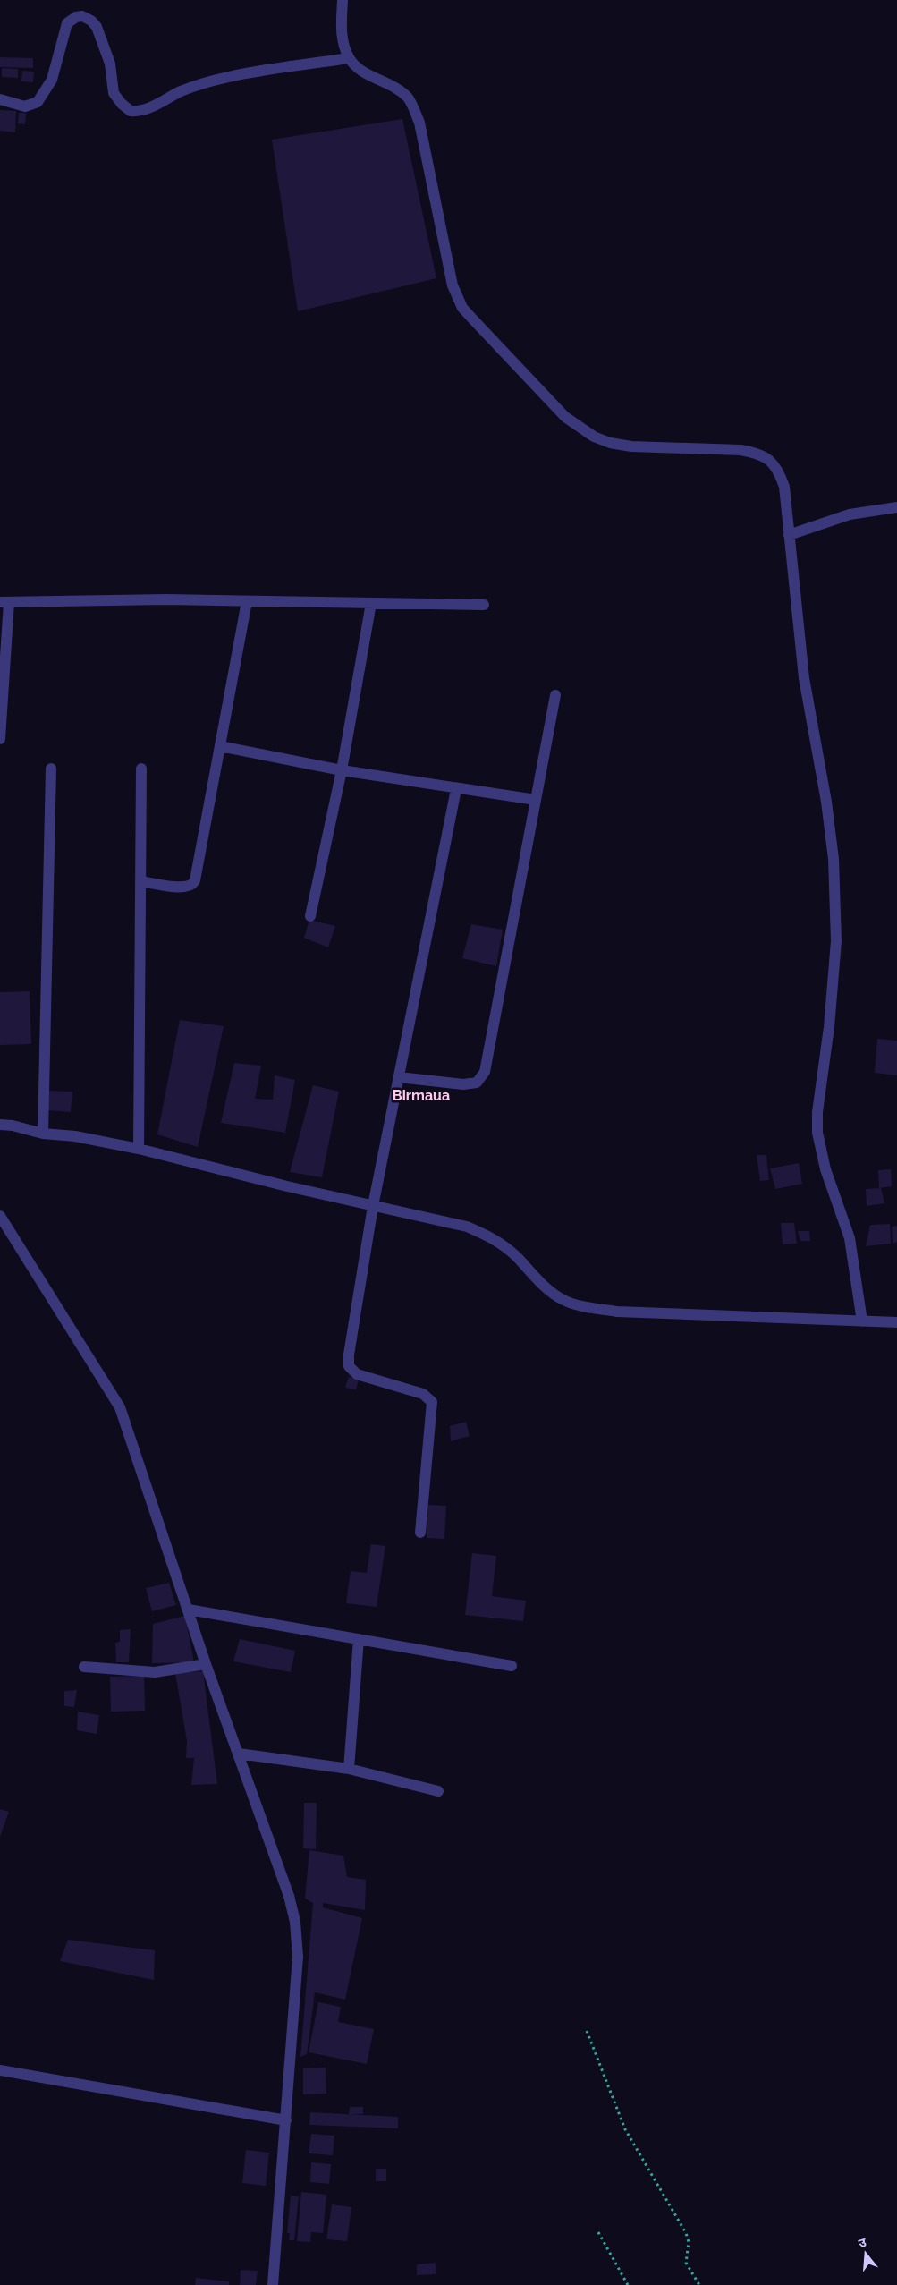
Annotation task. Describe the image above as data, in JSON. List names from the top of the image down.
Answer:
{
  "districts": ["Birmaua"],
  "north": "top"
}
